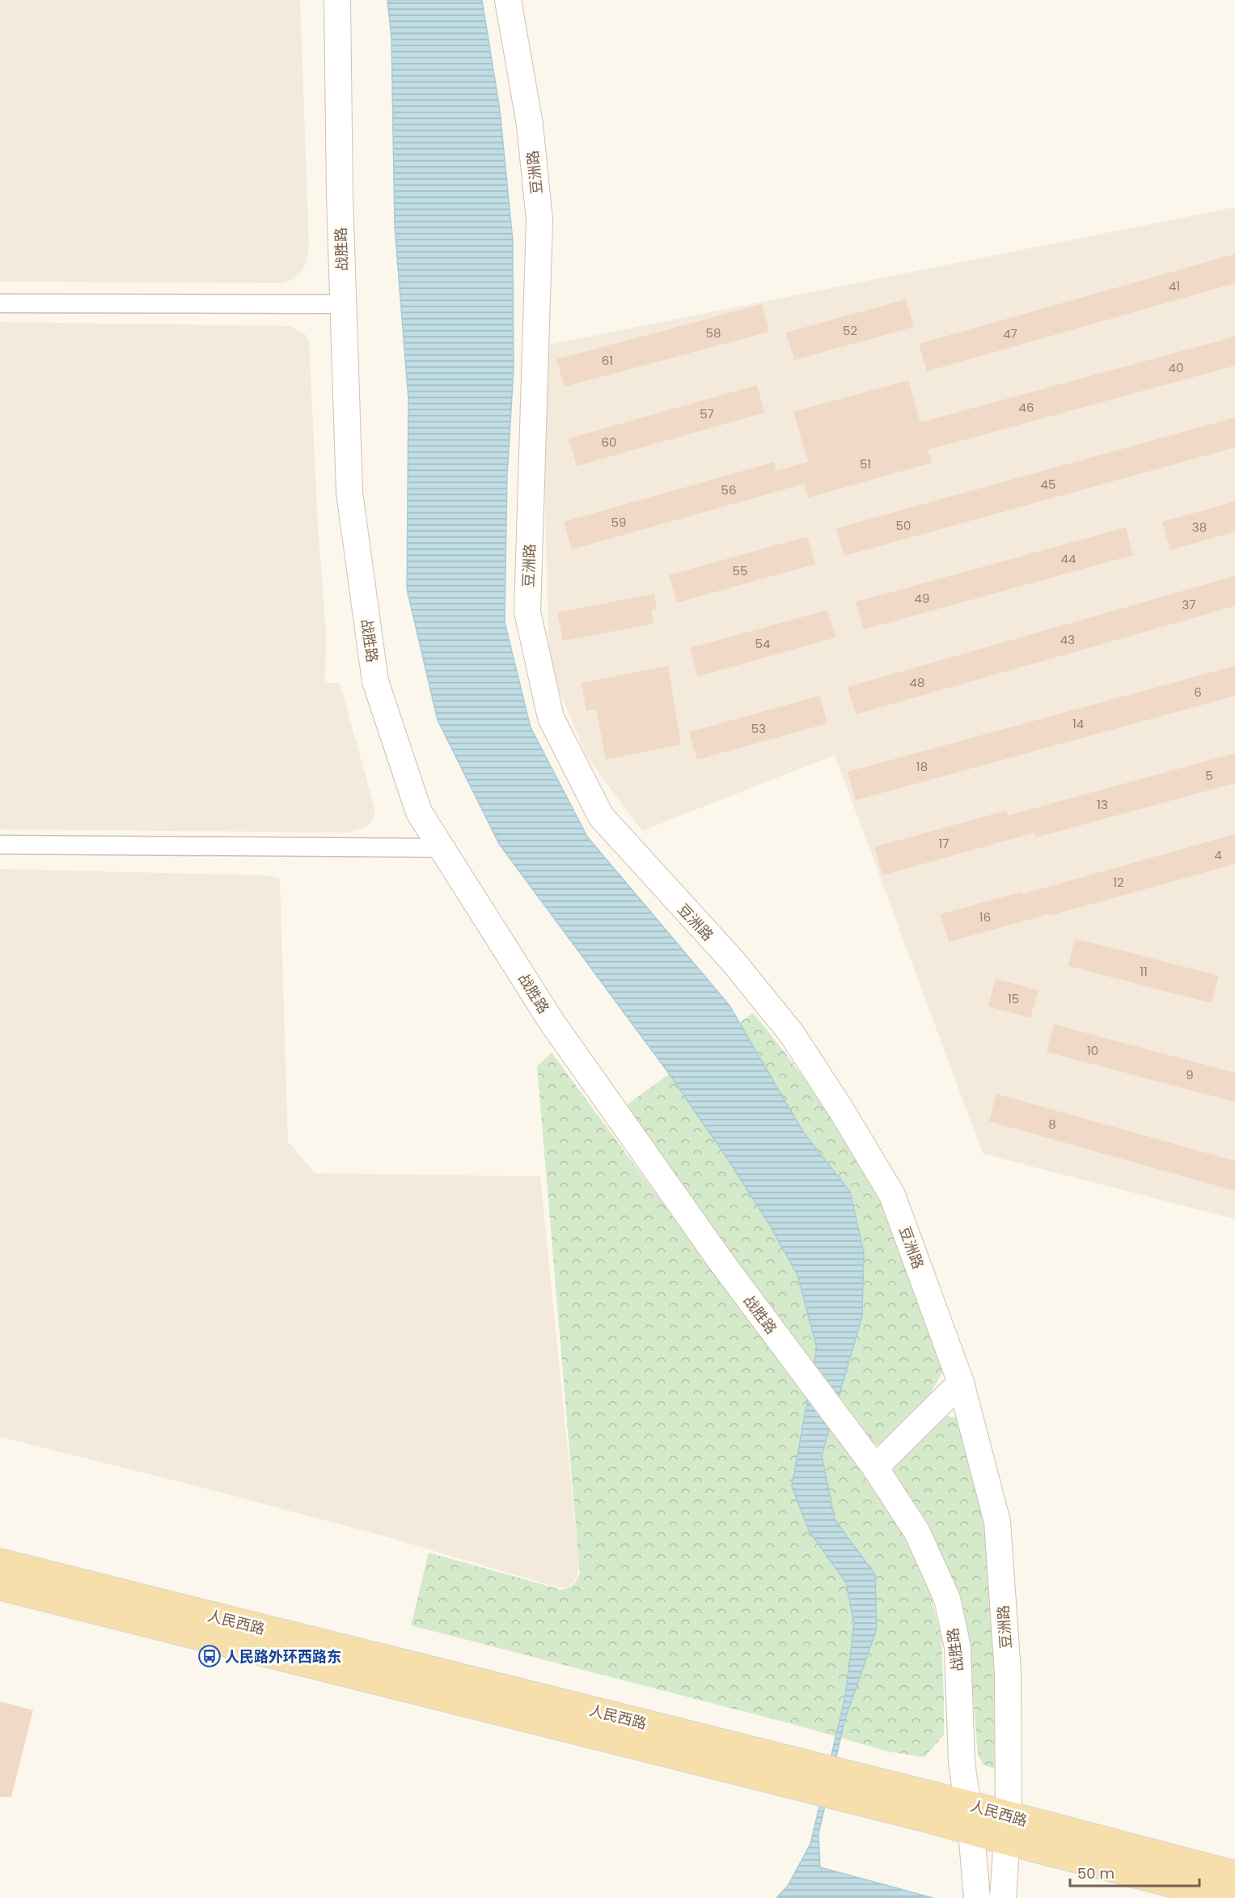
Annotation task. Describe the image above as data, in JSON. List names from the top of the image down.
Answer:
{
  "streets": {
    "main road": ["人民西路"],
    "street": ["豆洲路", "战胜路"]
  },
  "crossings": [
    ["豆洲路", "人民西路"],
    ["战胜路", "人民西路"]
  ],
  "places": {
    "bus stop": ["人民路外环西路东"]
  },
  "house_numbers": [
    "41",
    "52",
    "58",
    "47",
    "61",
    "40",
    "46",
    "57",
    "60",
    "51",
    "45",
    "56",
    "59",
    "50",
    "38",
    "44",
    "55",
    "49",
    "37",
    "43",
    "54",
    "48",
    "6",
    "14",
    "53",
    "18",
    "5",
    "13",
    "17",
    "4",
    "12",
    "16",
    "11",
    "15",
    "10",
    "9",
    "8"
  ],
  "scale_bar": "50 m"
}
